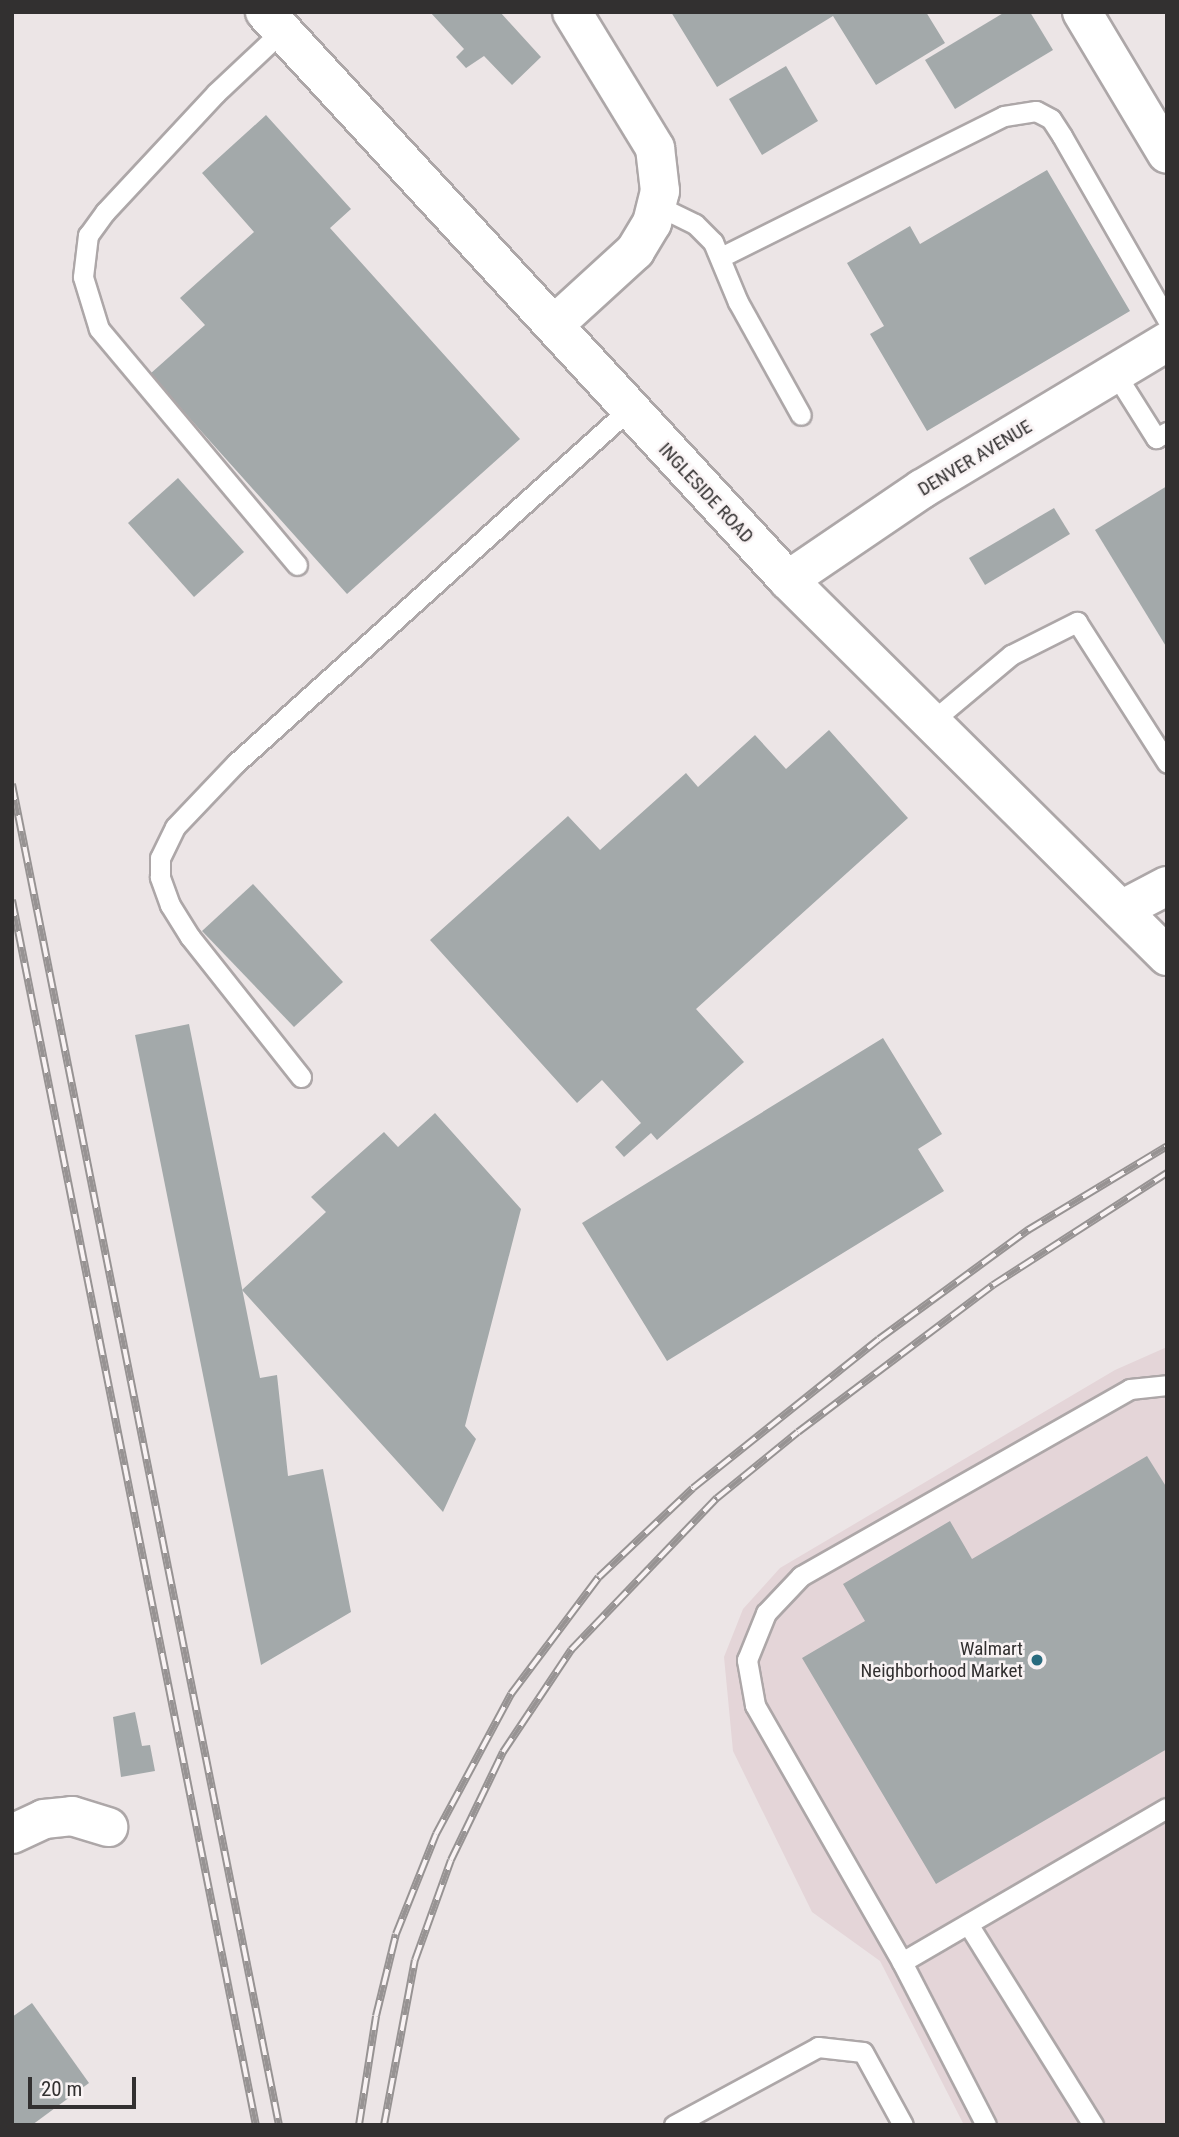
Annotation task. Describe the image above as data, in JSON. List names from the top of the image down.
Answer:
{
  "streets": {
    "street": ["DENVER AVENUE", "INGLESIDE ROAD"]
  },
  "crossings": [
    ["DENVER AVENUE", "INGLESIDE ROAD"]
  ],
  "places": ["Walmart Neighborhood Market"],
  "scale_bar": "20 m"
}
